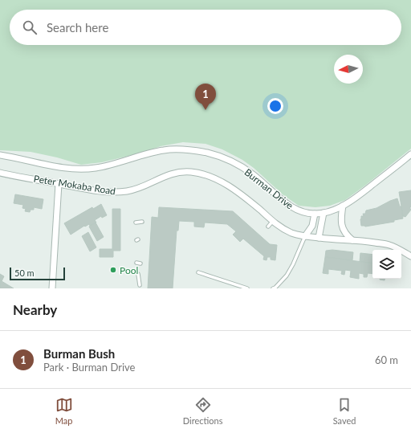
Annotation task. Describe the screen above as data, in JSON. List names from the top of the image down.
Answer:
{
  "streets": {
    "street": ["Peter Mokaba Road", "Burman Drive"]
  },
  "places": ["Pool"],
  "scale_bar": "50 m",
  "north": "left",
  "page": {
    "search": "Search here",
    "pins": "1",
    "scale": "50 m",
    "heading": "Nearby",
    "list": [
      {
        "mark": "1",
        "name": "Burman Bush",
        "note": "Park · Burman Drive",
        "value": "60 m"
      }
    ],
    "nav": ["Map", "Directions", "Saved"]
  }
}
